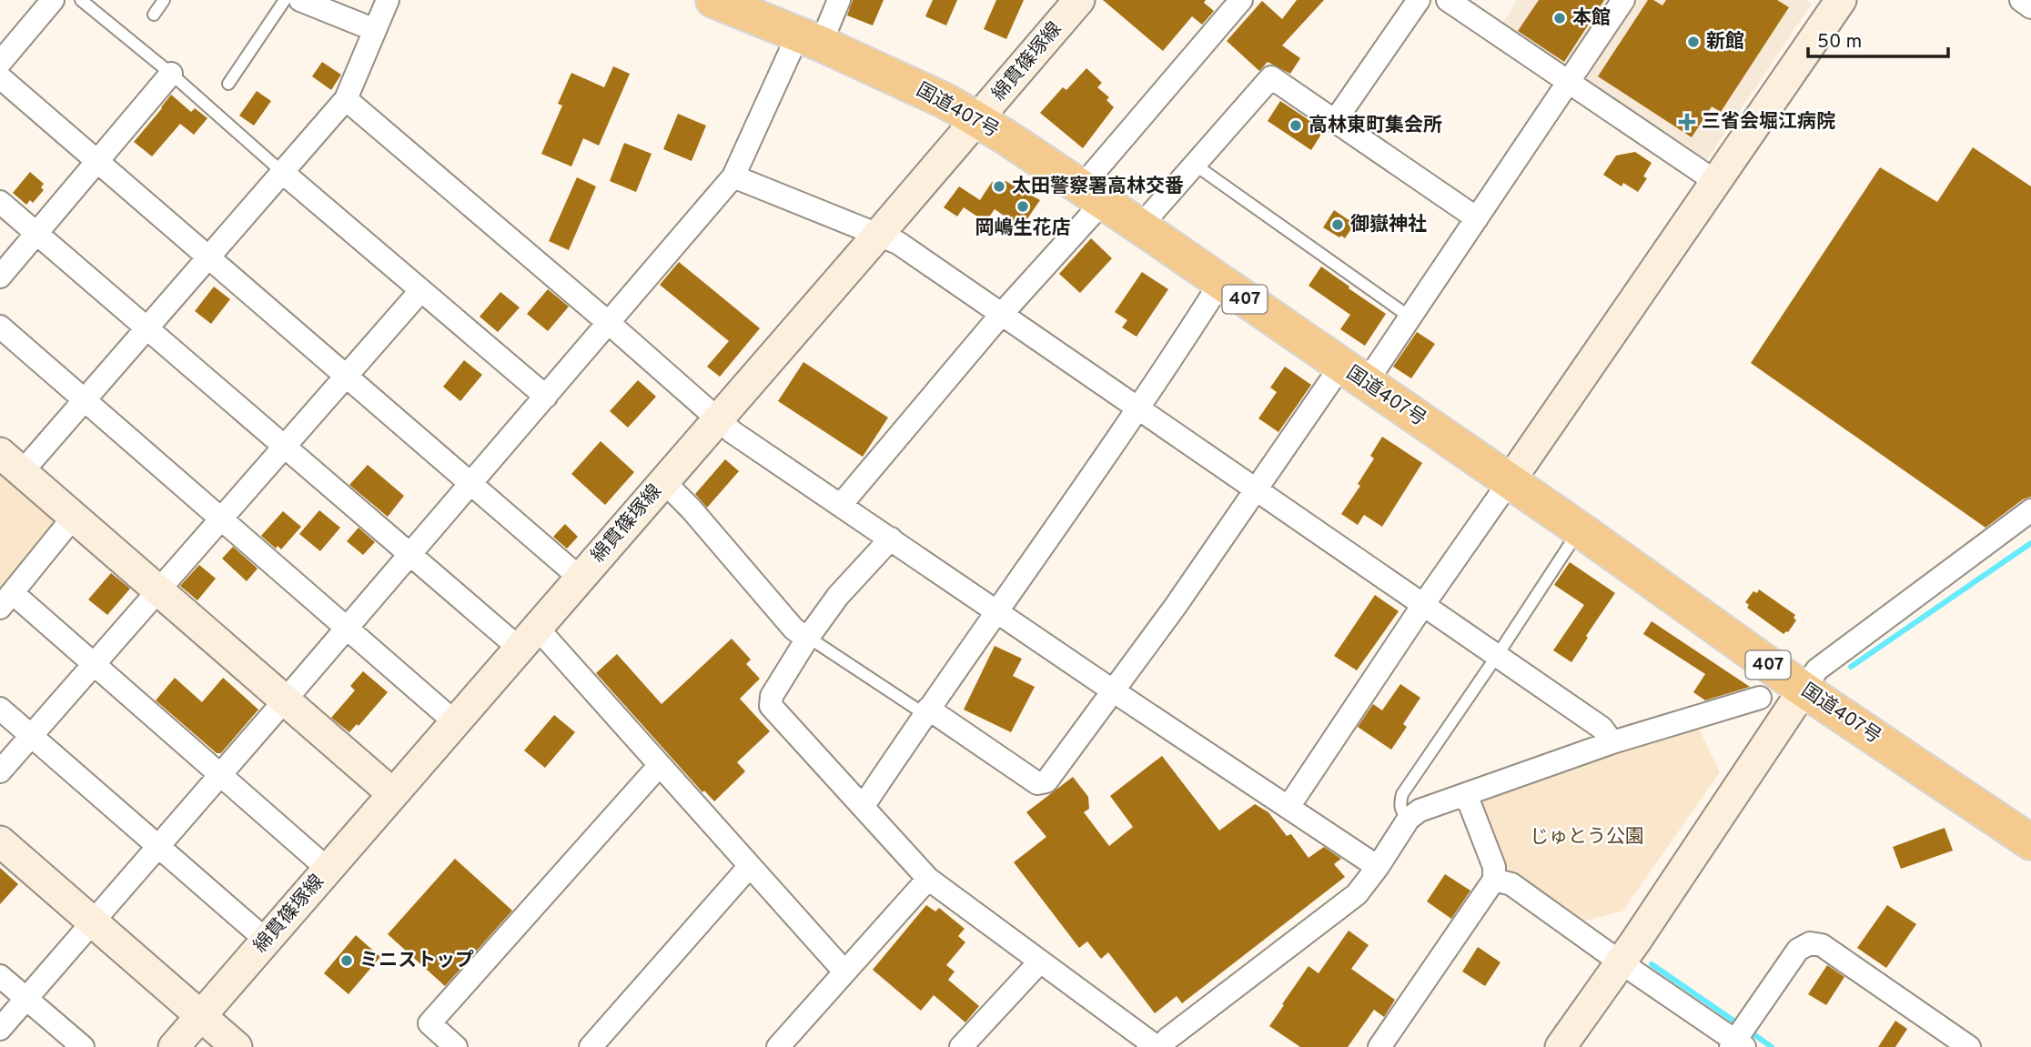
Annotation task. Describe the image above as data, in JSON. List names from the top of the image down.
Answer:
{
  "streets": {
    "highway": ["国道407号", "407"],
    "street": ["綿貫篠塚線"]
  },
  "crossings": [
    ["綿貫篠塚線", "国道407号"]
  ],
  "parks": ["じゅとう公園"],
  "places": {
    "other": [
      "本館",
      "新館",
      "高林東町集会所",
      "太田警察署高林交番",
      "岡嶋生花店",
      "御嶽神社",
      "ミニストップ"
    ],
    "health": ["三省会堀江病院"]
  },
  "scale_bar": "50 m"
}
